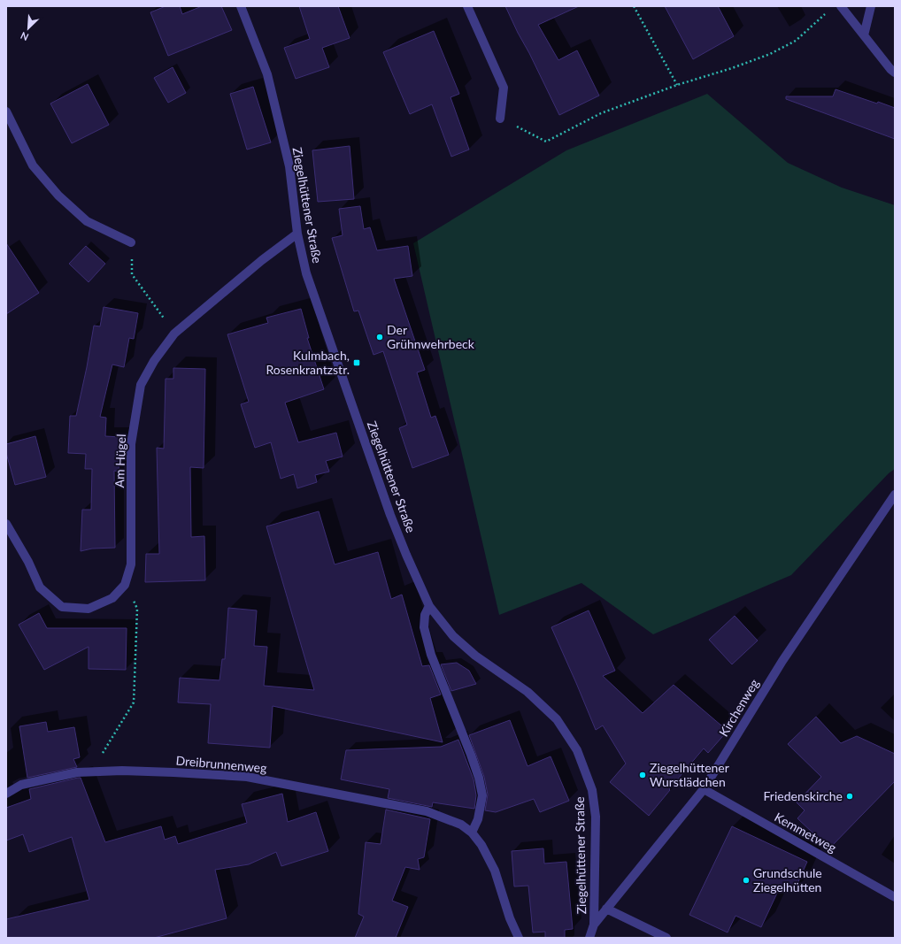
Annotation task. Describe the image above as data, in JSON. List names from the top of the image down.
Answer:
{
  "streets": {
    "street": [
      "Ziegelhüttener Straße",
      "Am Hügel",
      "Kirchenweg",
      "Dreibrunnenweg",
      "Kemmetweg"
    ]
  },
  "crossings": [
    ["Ziegelhüttener Straße", "Am Hügel"],
    ["Ziegelhüttener Straße", "Kirchenweg"],
    ["Kirchenweg", "Kemmetweg"]
  ],
  "places": {
    "other": [
      "Der Grühnwehrbeck",
      "Ziegelhüttener Wurstlädchen",
      "Friedenskirche",
      "Grundschule Ziegelhütten"
    ],
    "transit": ["Kulmbach, Rosenkrantzstr."]
  },
  "north": "bottom left"
}
